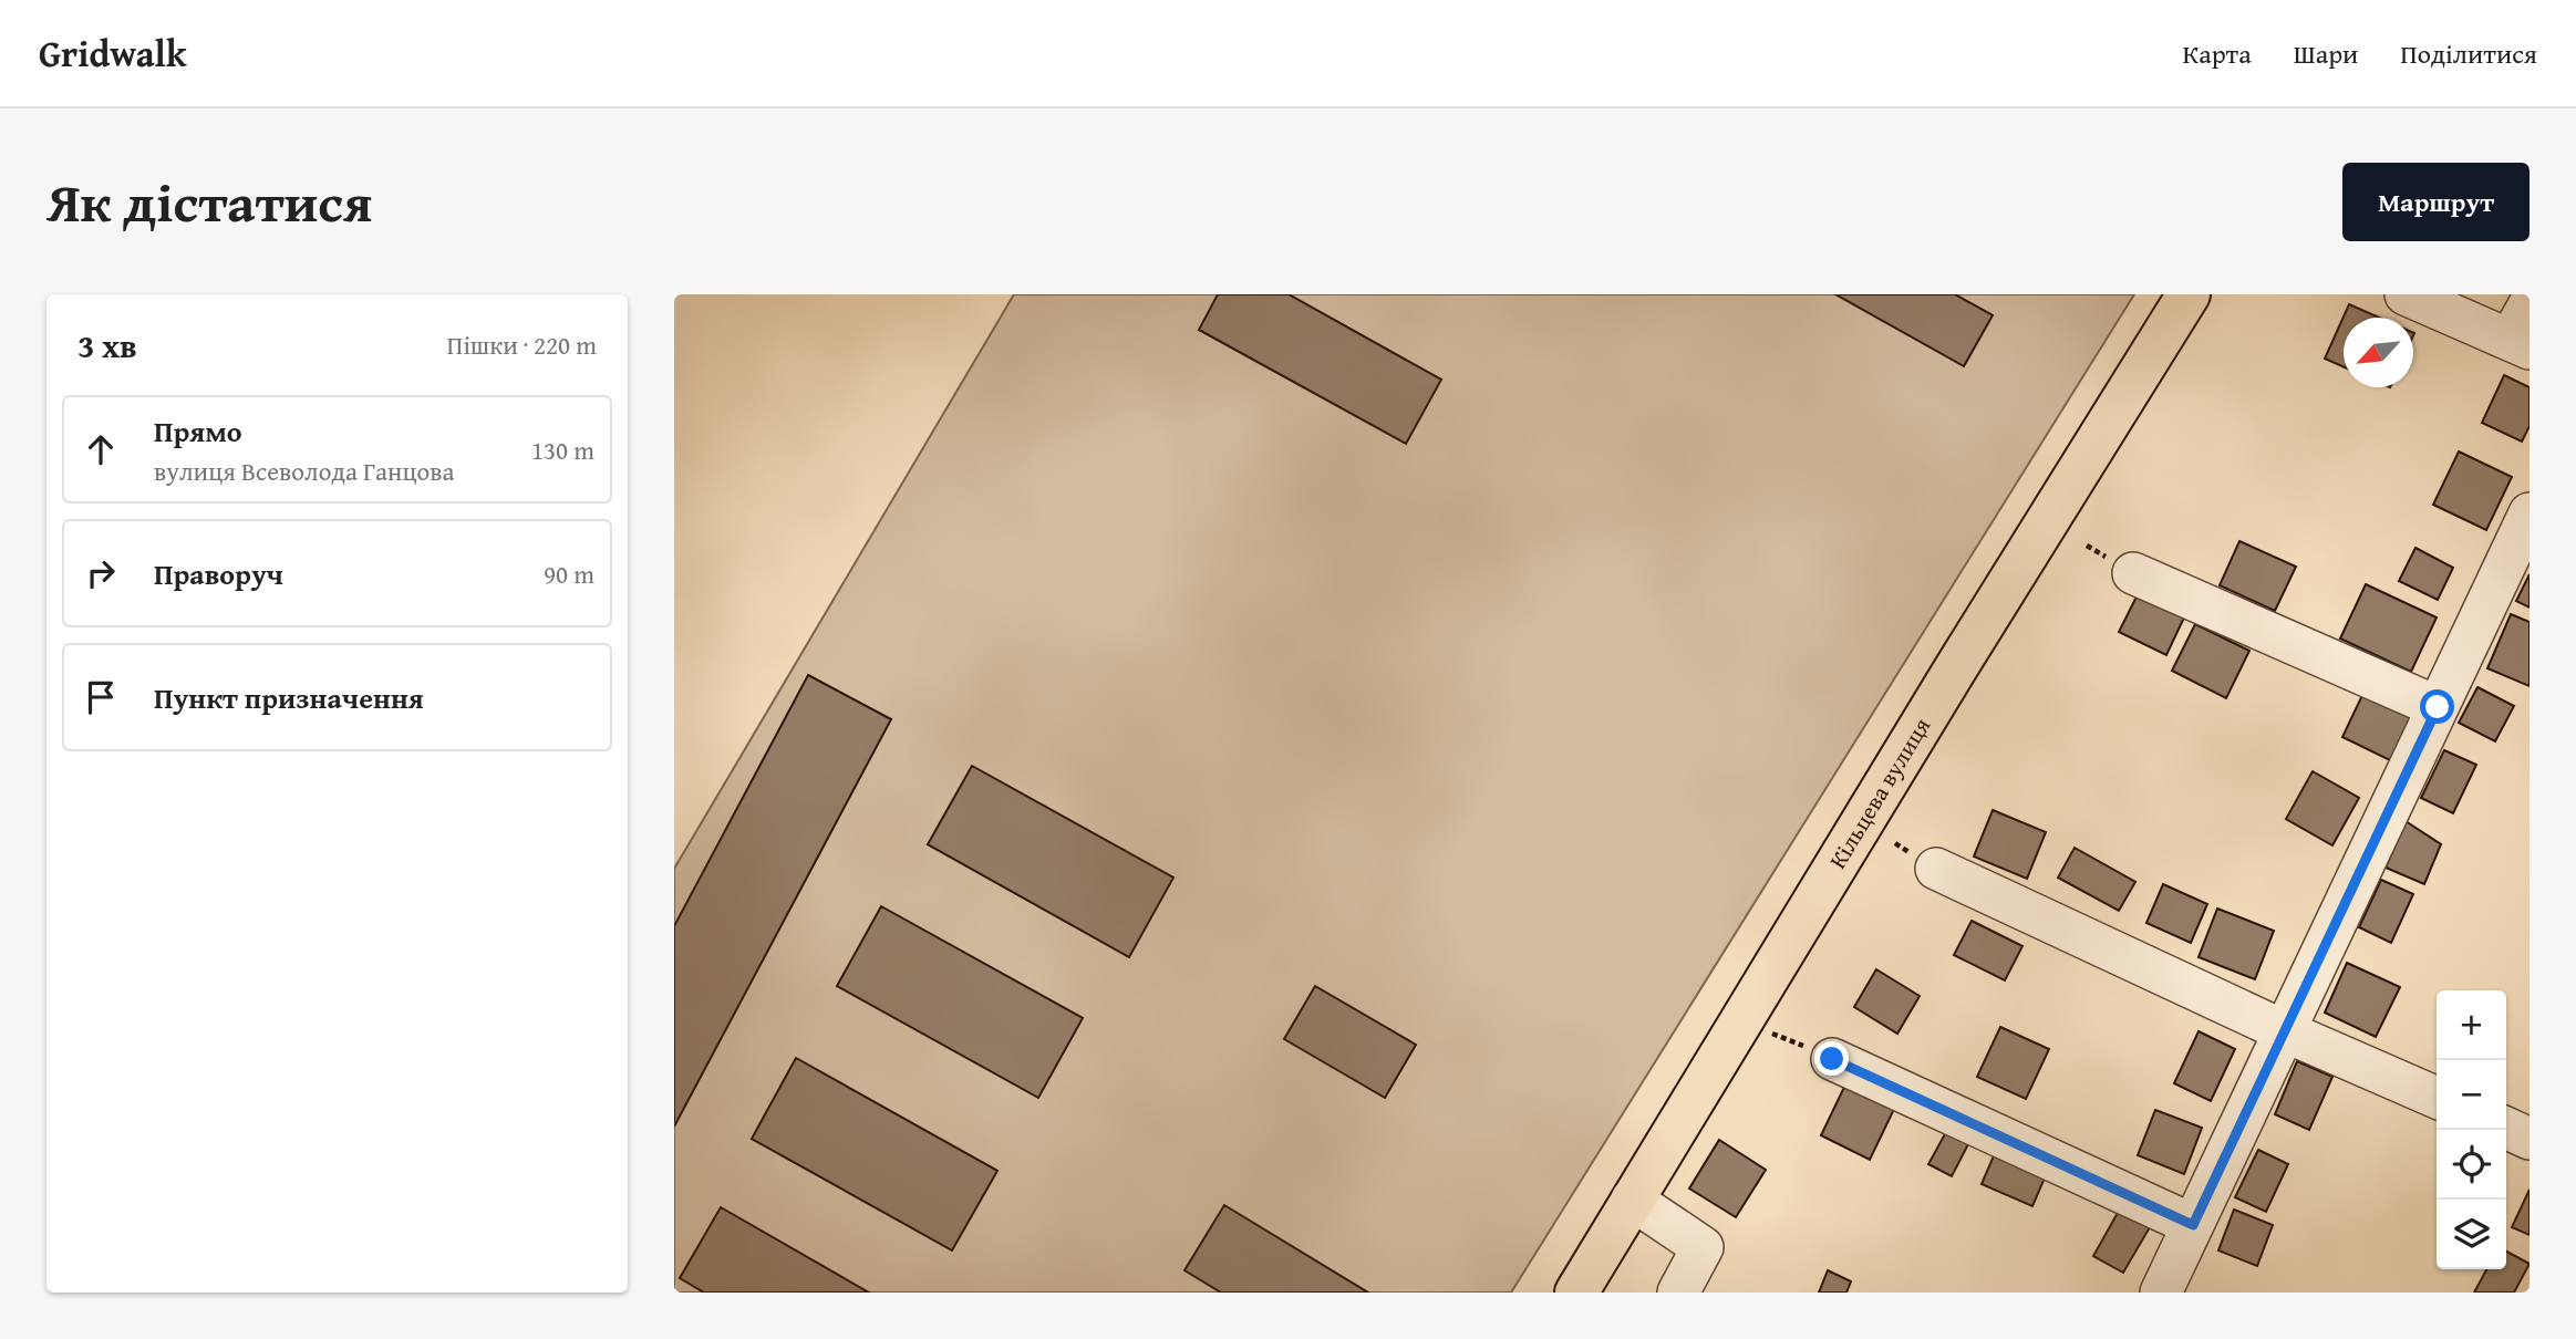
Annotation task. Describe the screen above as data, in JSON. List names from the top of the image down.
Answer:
{
  "streets": {
    "main road": ["Кільцева вулиця"]
  },
  "north": "bottom left",
  "page": {
    "header": "Gridwalk",
    "nav": ["Карта", "Шари", "Поділитися"],
    "title": "Як дістатися",
    "buttons": "Маршрут",
    "heading": ["3 хв", "Пішки · 220 m"],
    "list": [
      ["Прямо", "вулиця Всеволода Ганцова", "130 m"],
      ["Праворуч", "90 m"],
      "Пункт призначення"
    ],
    "map_buttons": ["+", "−"]
  }
}
